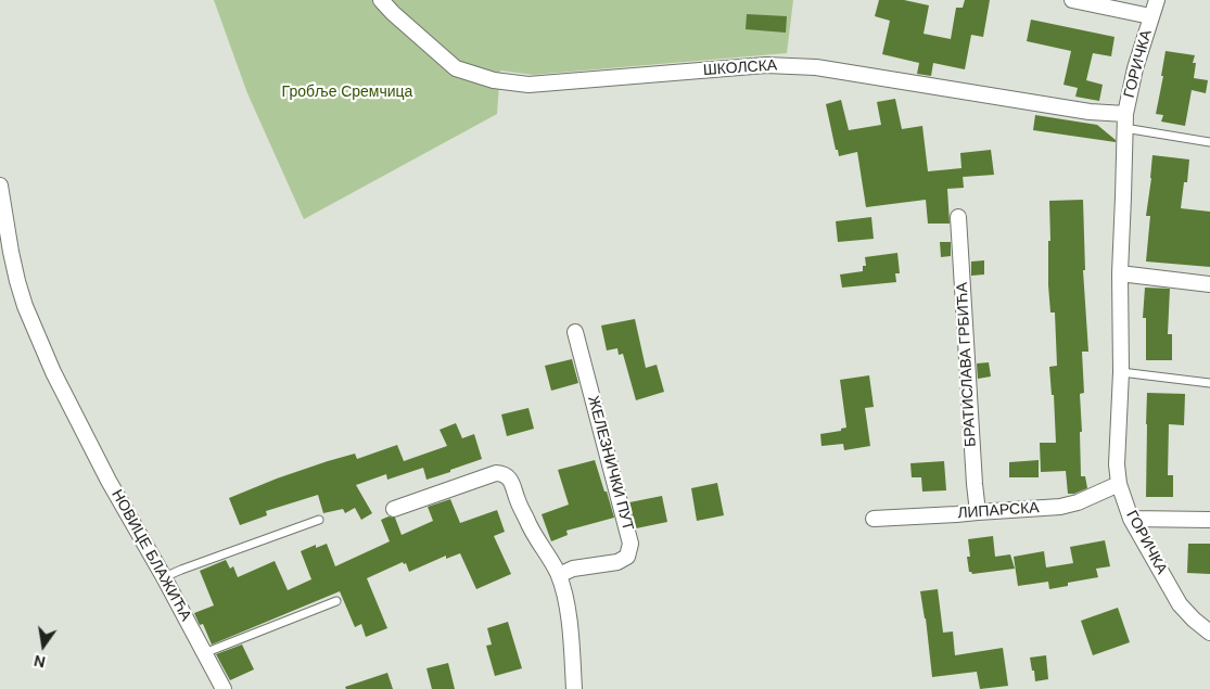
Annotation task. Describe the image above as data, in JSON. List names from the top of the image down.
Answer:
{
  "streets": {
    "street": [
      "ГОРИЧКА",
      "ШКОЛСКА",
      "БРАТИСЛАВА ГРБИЋА",
      "ЖЕЛЕЗНИЧКИ ПУТ",
      "ЛИПАРСКА",
      "НОВИЦЕ БЛАЖИЋА"
    ]
  },
  "crossings": [
    ["ГОРИЧКА", "ШКОЛСКА"],
    ["ГОРИЧКА", "ЛИПАРСКА"],
    ["БРАТИСЛАВА ГРБИЋА", "ЛИПАРСКА"]
  ],
  "parks": ["Гробље Сремчица"],
  "north": "bottom"
}
